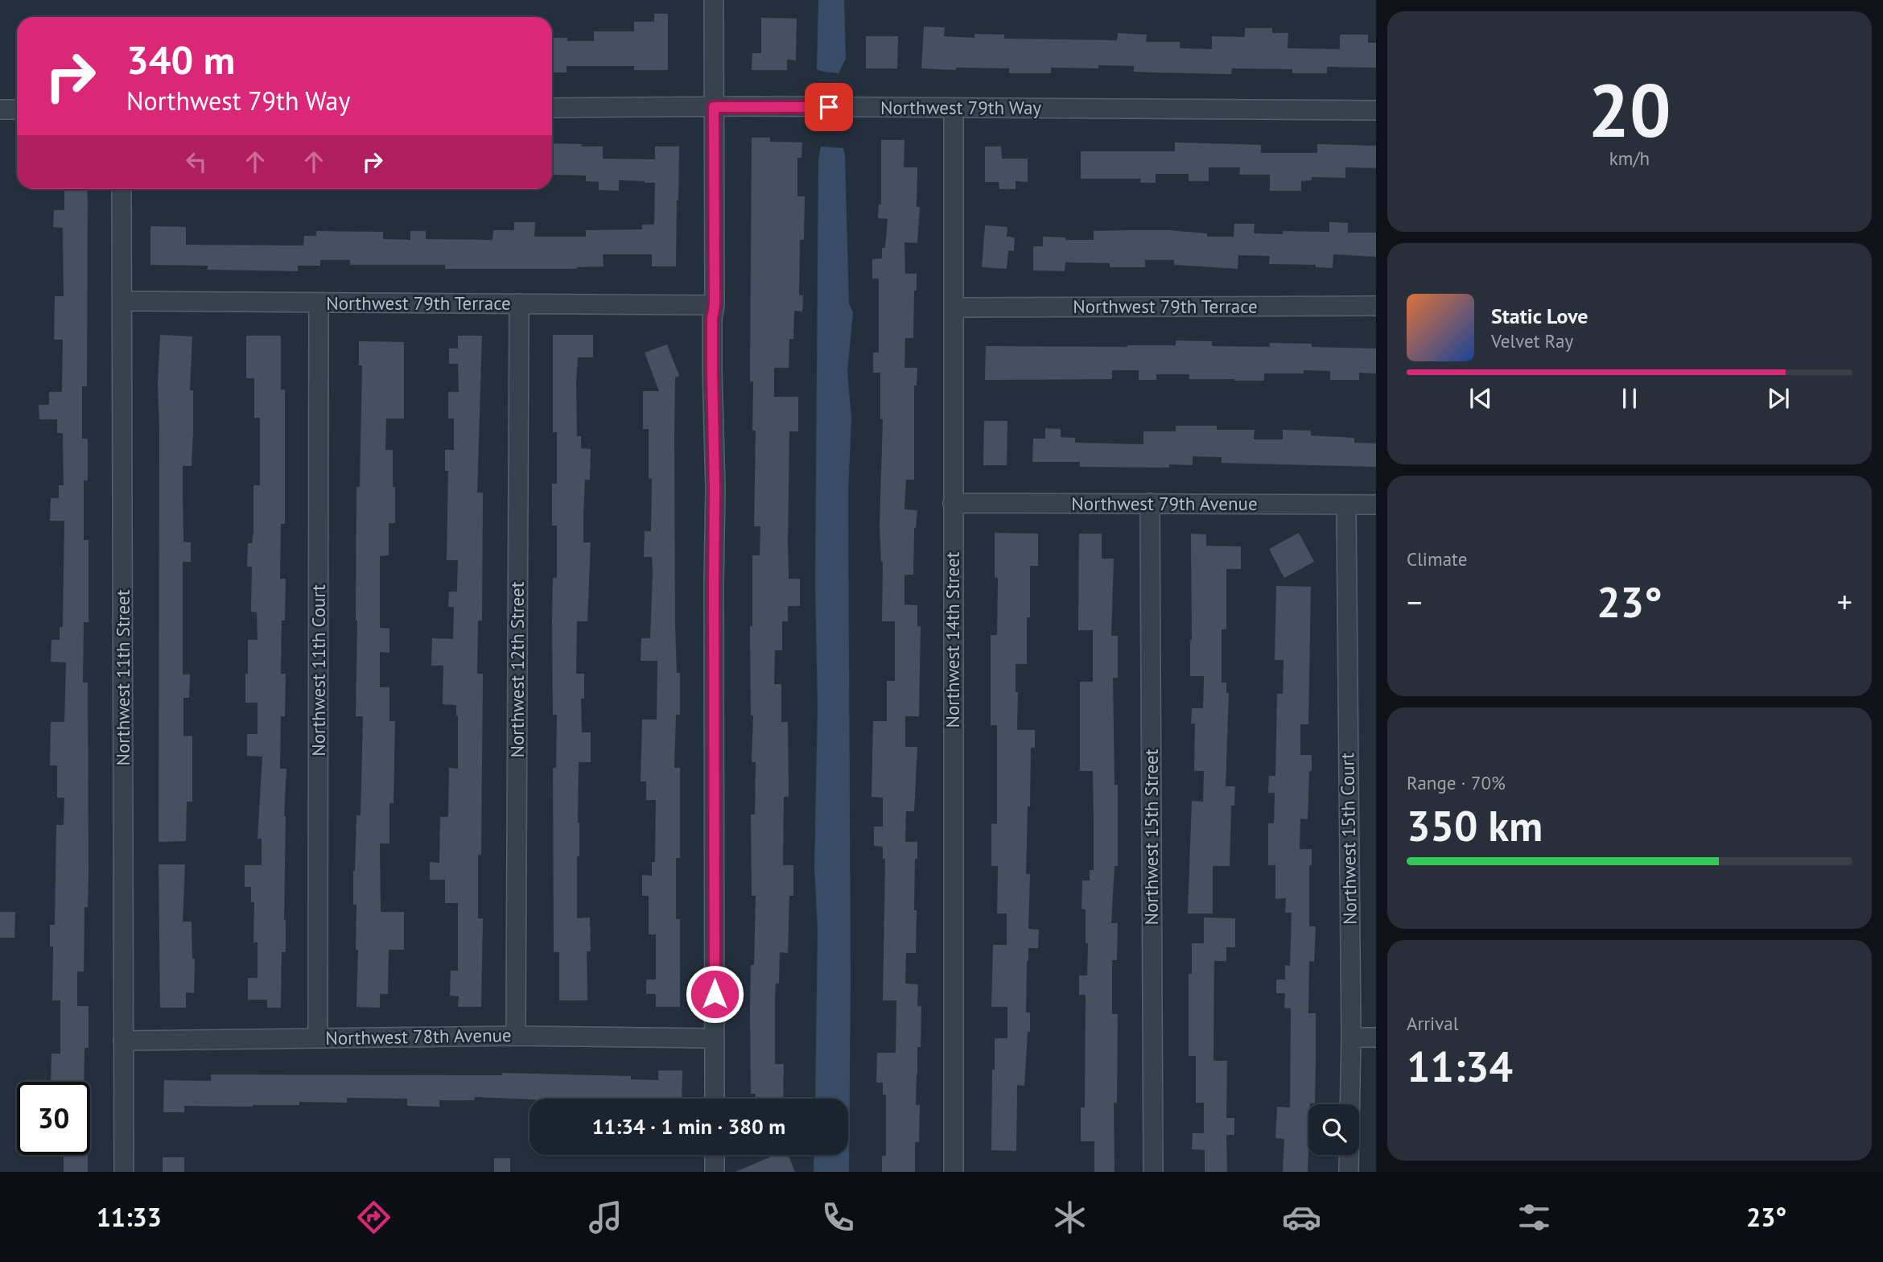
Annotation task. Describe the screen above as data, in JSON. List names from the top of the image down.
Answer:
{
  "streets": {
    "street": [
      "Northwest 79th Way",
      "Northwest 79th Terrace",
      "Northwest 79th Avenue",
      "Northwest 14th Street",
      "Northwest 12th Street",
      "Northwest 11th Court",
      "Northwest 11th Street",
      "Northwest 15th Street",
      "Northwest 15th Court",
      "Northwest 78th Avenue"
    ]
  },
  "crossings": [
    ["Northwest 79th Way", "Northwest 14th Street"],
    ["Northwest 79th Terrace", "Northwest 14th Street"],
    ["Northwest 79th Terrace", "Northwest 12th Street"],
    ["Northwest 79th Terrace", "Northwest 11th Court"],
    ["Northwest 79th Terrace", "Northwest 11th Street"],
    ["Northwest 79th Avenue", "Northwest 14th Street"],
    ["Northwest 79th Avenue", "Northwest 15th Street"],
    ["Northwest 79th Avenue", "Northwest 15th Court"],
    ["Northwest 12th Street", "Northwest 78th Avenue"],
    ["Northwest 11th Court", "Northwest 78th Avenue"],
    ["Northwest 11th Street", "Northwest 78th Avenue"]
  ],
  "page": {
    "tile": [
      ["20", "km/h"],
      "Climate",
      ["Range · 70%", "350 km"],
      ["Arrival", "11:34"]
    ],
    "turn": ["340 m", "Northwest 79th Way"],
    "song": ["Static Love", "Velvet Ray"],
    "heat": ["−", "23°", "+"],
    "limit": "30",
    "trip": "11:34 · 1 min · 380 m",
    "tabs": ["11:33", "23°"]
  }
}
